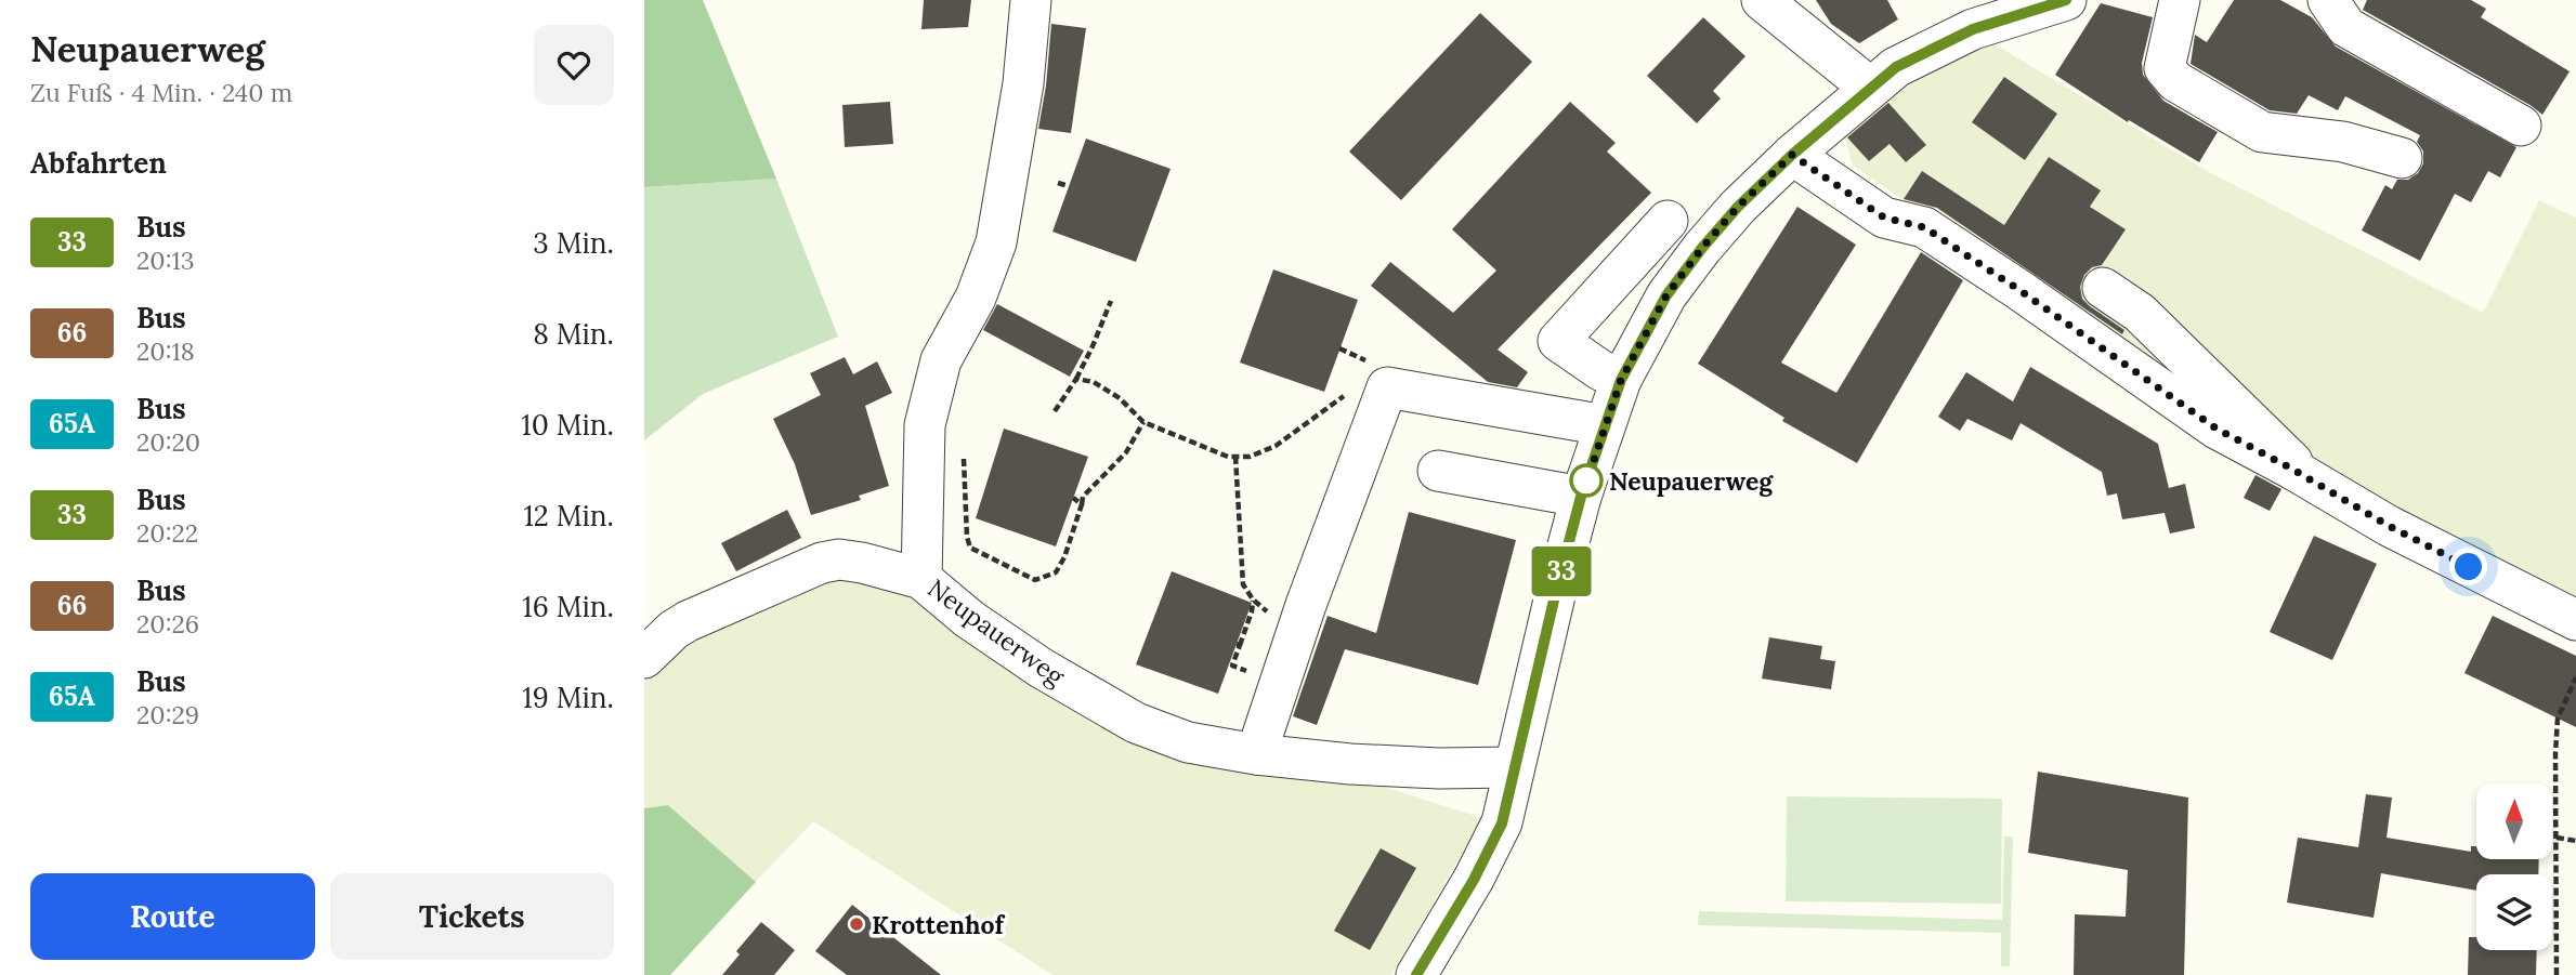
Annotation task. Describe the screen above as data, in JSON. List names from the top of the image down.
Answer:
{
  "streets": {
    "street": ["Neupauerweg"]
  },
  "places": ["Neupauerweg", "Krottenhof"],
  "lines": ["bus line 33"],
  "north": "top",
  "page": {
    "heading": [
      ["Neupauerweg", "Zu Fuß · 4 Min. · 240 m"],
      "Abfahrten"
    ],
    "on_map": "33",
    "list": [
      {
        "mark": "33",
        "name": "Bus",
        "note": "20:13",
        "value": "3 Min."
      },
      {
        "mark": "66",
        "name": "Bus",
        "note": "20:18",
        "value": "8 Min."
      },
      {
        "mark": "65A",
        "name": "Bus",
        "note": "20:20",
        "value": "10 Min."
      },
      {
        "mark": "33",
        "name": "Bus",
        "note": "20:22",
        "value": "12 Min."
      },
      {
        "mark": "66",
        "name": "Bus",
        "note": "20:26",
        "value": "16 Min."
      },
      {
        "mark": "65A",
        "name": "Bus",
        "note": "20:29",
        "value": "19 Min."
      }
    ],
    "buttons": ["Route", "Tickets"]
  }
}
